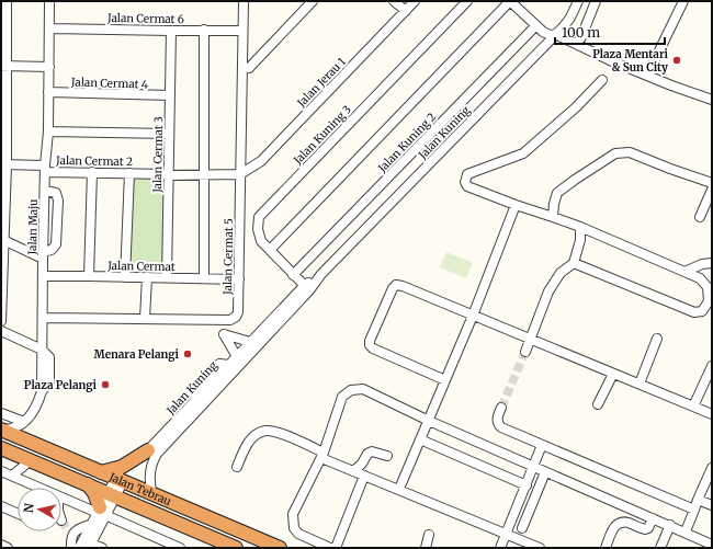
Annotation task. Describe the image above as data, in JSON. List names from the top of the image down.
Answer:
{
  "streets": {
    "highway": ["Jalan Tebrau"],
    "street": [
      "Jalan Cermat 6",
      "Jalan Jerau 1",
      "Jalan Cermat 4",
      "Jalan Kuning",
      "Jalan Kuning 3",
      "Jalan Kuning 2",
      "Jalan Cermat 3",
      "Jalan Cermat 2",
      "Jalan Maju",
      "Jalan Cermat 5",
      "Jalan Cermat"
    ]
  },
  "crossings": [
    ["Jalan Cermat 6", "Jalan Cermat 3"],
    ["Jalan Cermat 6", "Jalan Maju"],
    ["Jalan Cermat 6", "Jalan Cermat 5"],
    ["Jalan Jerau 1", "Jalan Cermat 2"],
    ["Jalan Jerau 1", "Jalan Cermat 5"],
    ["Jalan Cermat 4", "Jalan Cermat 3"],
    ["Jalan Cermat 4", "Jalan Maju"],
    ["Jalan Kuning", "Jalan Kuning 3"],
    ["Jalan Kuning", "Jalan Tebrau"],
    ["Jalan Kuning 3", "Jalan Kuning 2"],
    ["Jalan Cermat 3", "Jalan Cermat 2"],
    ["Jalan Cermat 3", "Jalan Cermat"],
    ["Jalan Cermat 2", "Jalan Maju"],
    ["Jalan Cermat 2", "Jalan Cermat 5"],
    ["Jalan Maju", "Jalan Cermat 5"],
    ["Jalan Maju", "Jalan Cermat"],
    ["Jalan Cermat 5", "Jalan Cermat"]
  ],
  "places": ["Plaza Mentari & Sun City", "Menara Pelangi", "Plaza Pelangi"],
  "scale_bar": "100 m",
  "north": "left"
}
